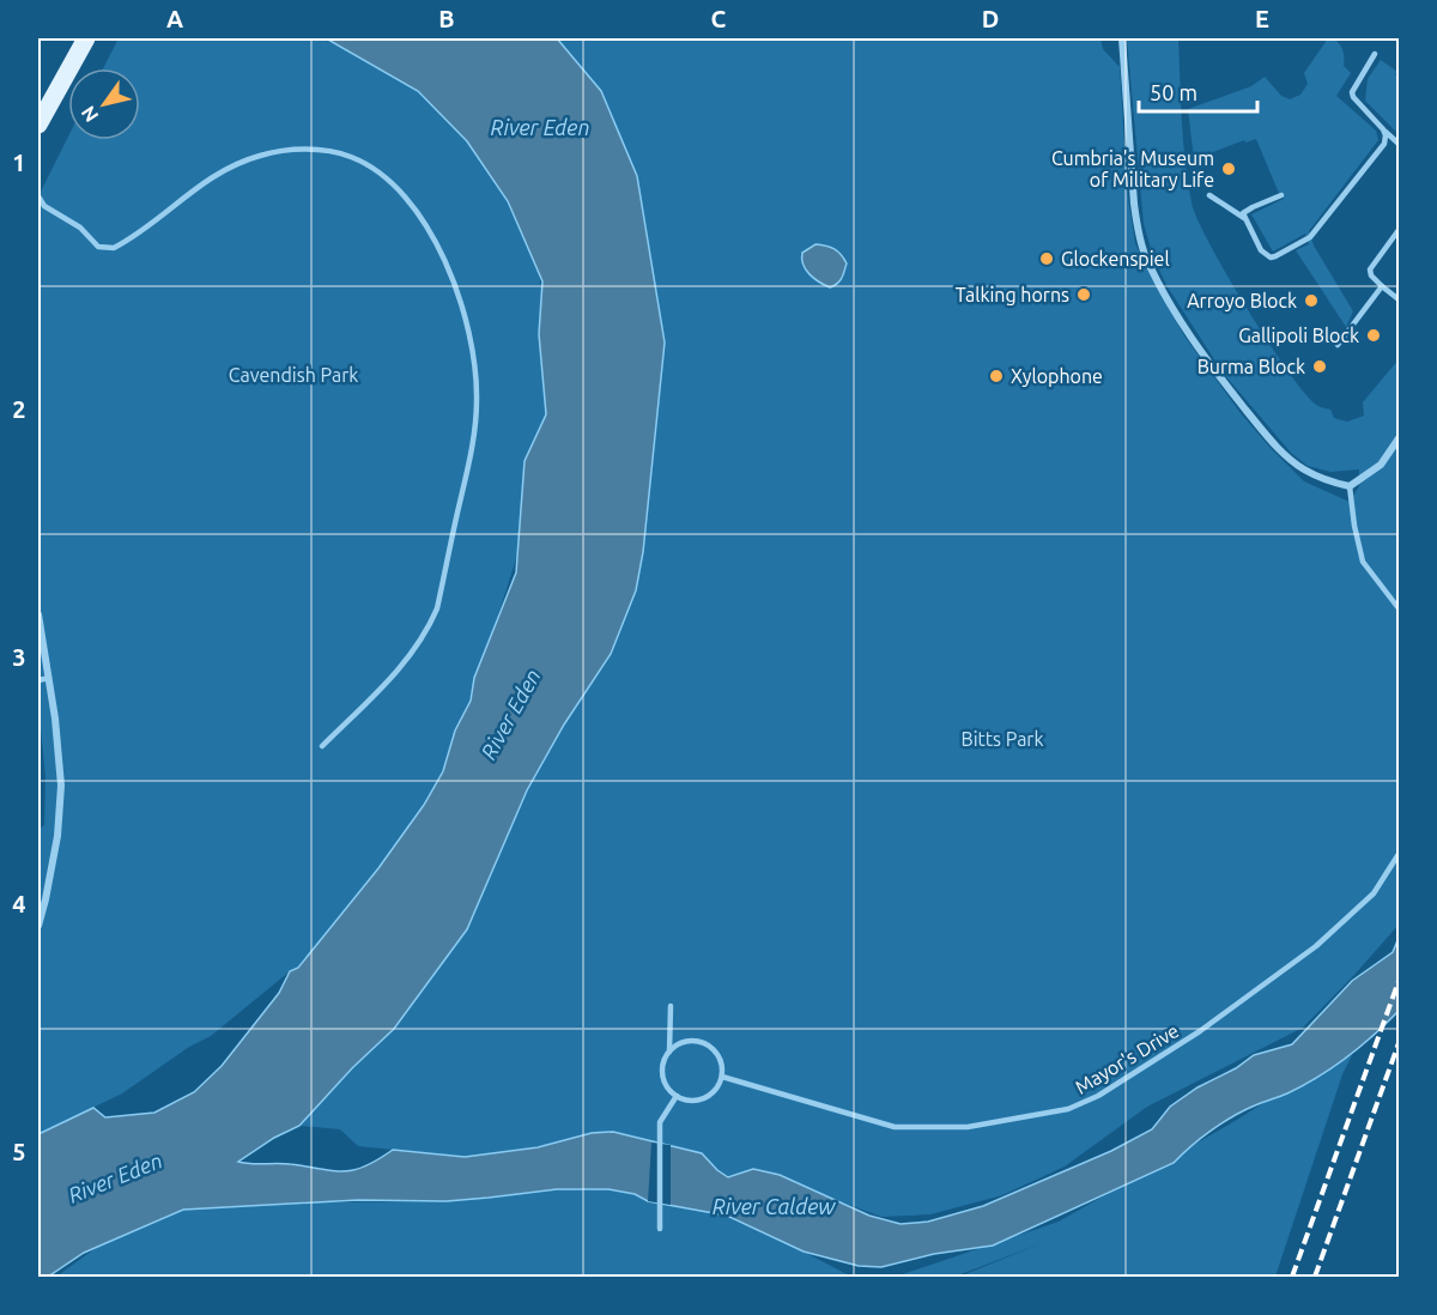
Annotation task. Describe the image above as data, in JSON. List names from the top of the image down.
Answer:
{
  "streets": {
    "lane": ["Mayor's Drive"]
  },
  "water": ["River Eden", "River Caldew"],
  "parks": ["Cavendish Park", "Bitts Park"],
  "places": [
    "Cumbria's Museum of Military Life",
    "Glockenspiel",
    "Talking horns",
    "Arroyo Block",
    "Gallipoli Block",
    "Burma Block",
    "Xylophone"
  ],
  "scale_bar": "50 m",
  "north": "bottom left",
  "grid": {
    "columns": [
      "A",
      "B",
      "C",
      "D",
      "E"
    ],
    "rows": [
      "1",
      "2",
      "3",
      "4",
      "5"
    ]
  }
}
